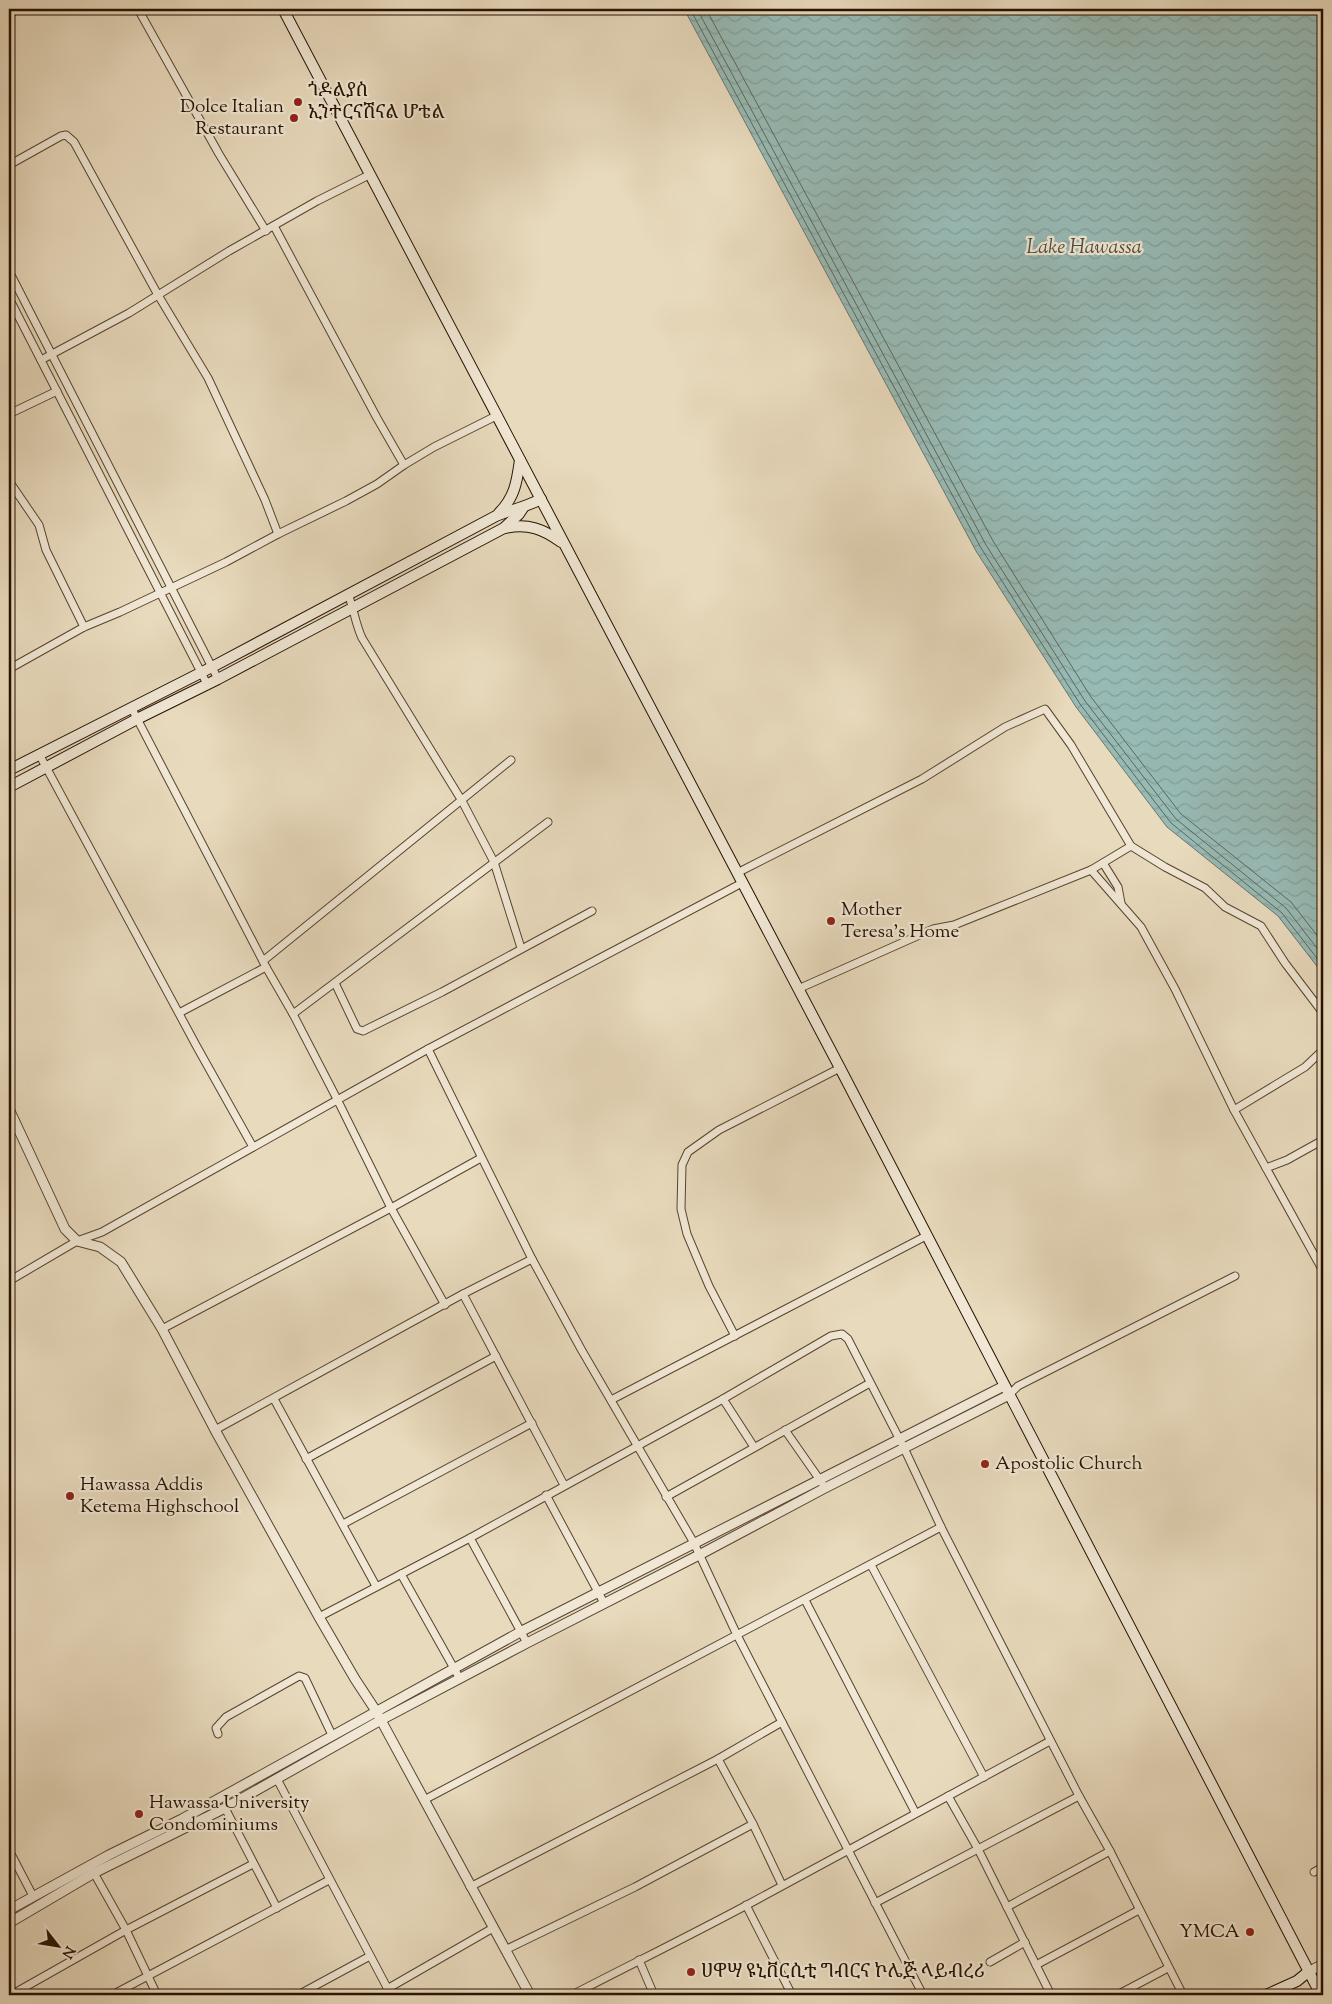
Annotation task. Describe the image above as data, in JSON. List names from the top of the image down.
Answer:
{
  "water": ["Lake Hawassa"],
  "places": [
    "ጎዶልያስ ኢንተርናሽናል ሆቴል",
    "Dolce Italian Restaurant",
    "Mother Teresa's Home",
    "Apostolic Church",
    "Hawassa Addis Ketema Highschool",
    "Hawassa University Condominiums",
    "YMCA",
    "ሀዋሣ ዩኒቨርሲቲ ግብርና ኮሌጅ ላይብረሪ"
  ],
  "north": "bottom right"
}
